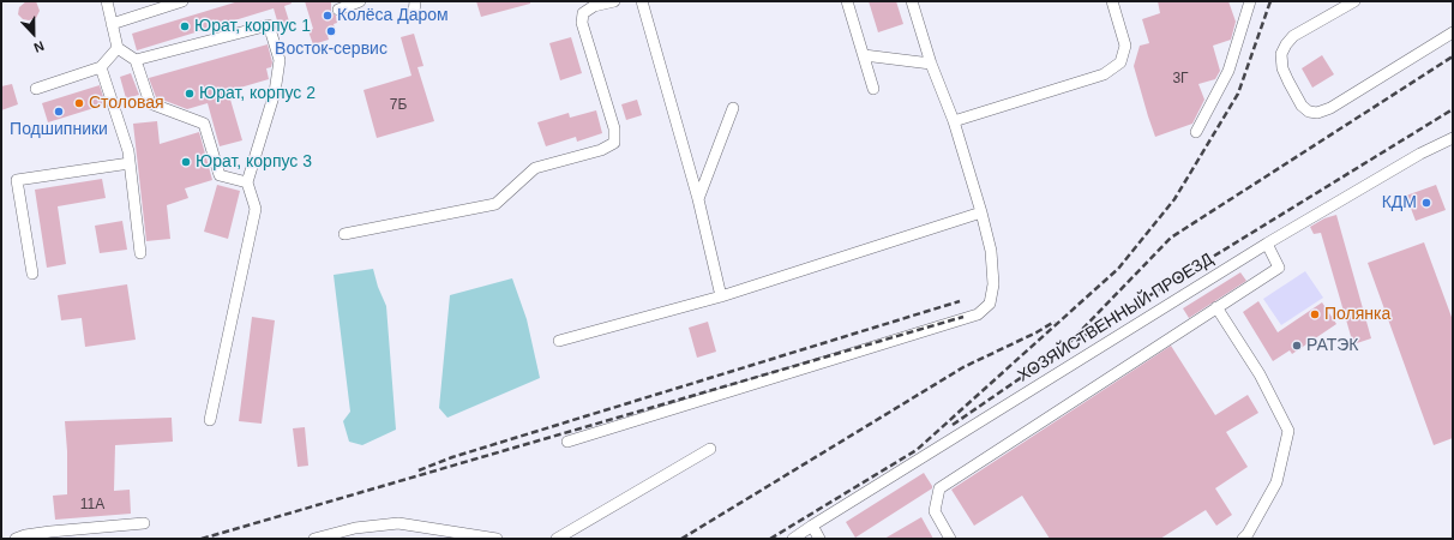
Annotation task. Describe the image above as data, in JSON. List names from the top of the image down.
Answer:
{
  "streets": {
    "street": ["ХОЗЯЙСТВЕННЫЙ ПРОЕЗД"]
  },
  "places": [
    "Колёса Даром",
    "Юрат, корпус 1",
    "Восток-сервис",
    "Юрат, корпус 2",
    "Столовая",
    "Подшипники",
    "Юрат, корпус 3",
    "КДМ",
    "Полянка",
    "РАТЭК"
  ],
  "house_numbers": ["3Г", "7Б", "11А"],
  "north": "bottom"
}
